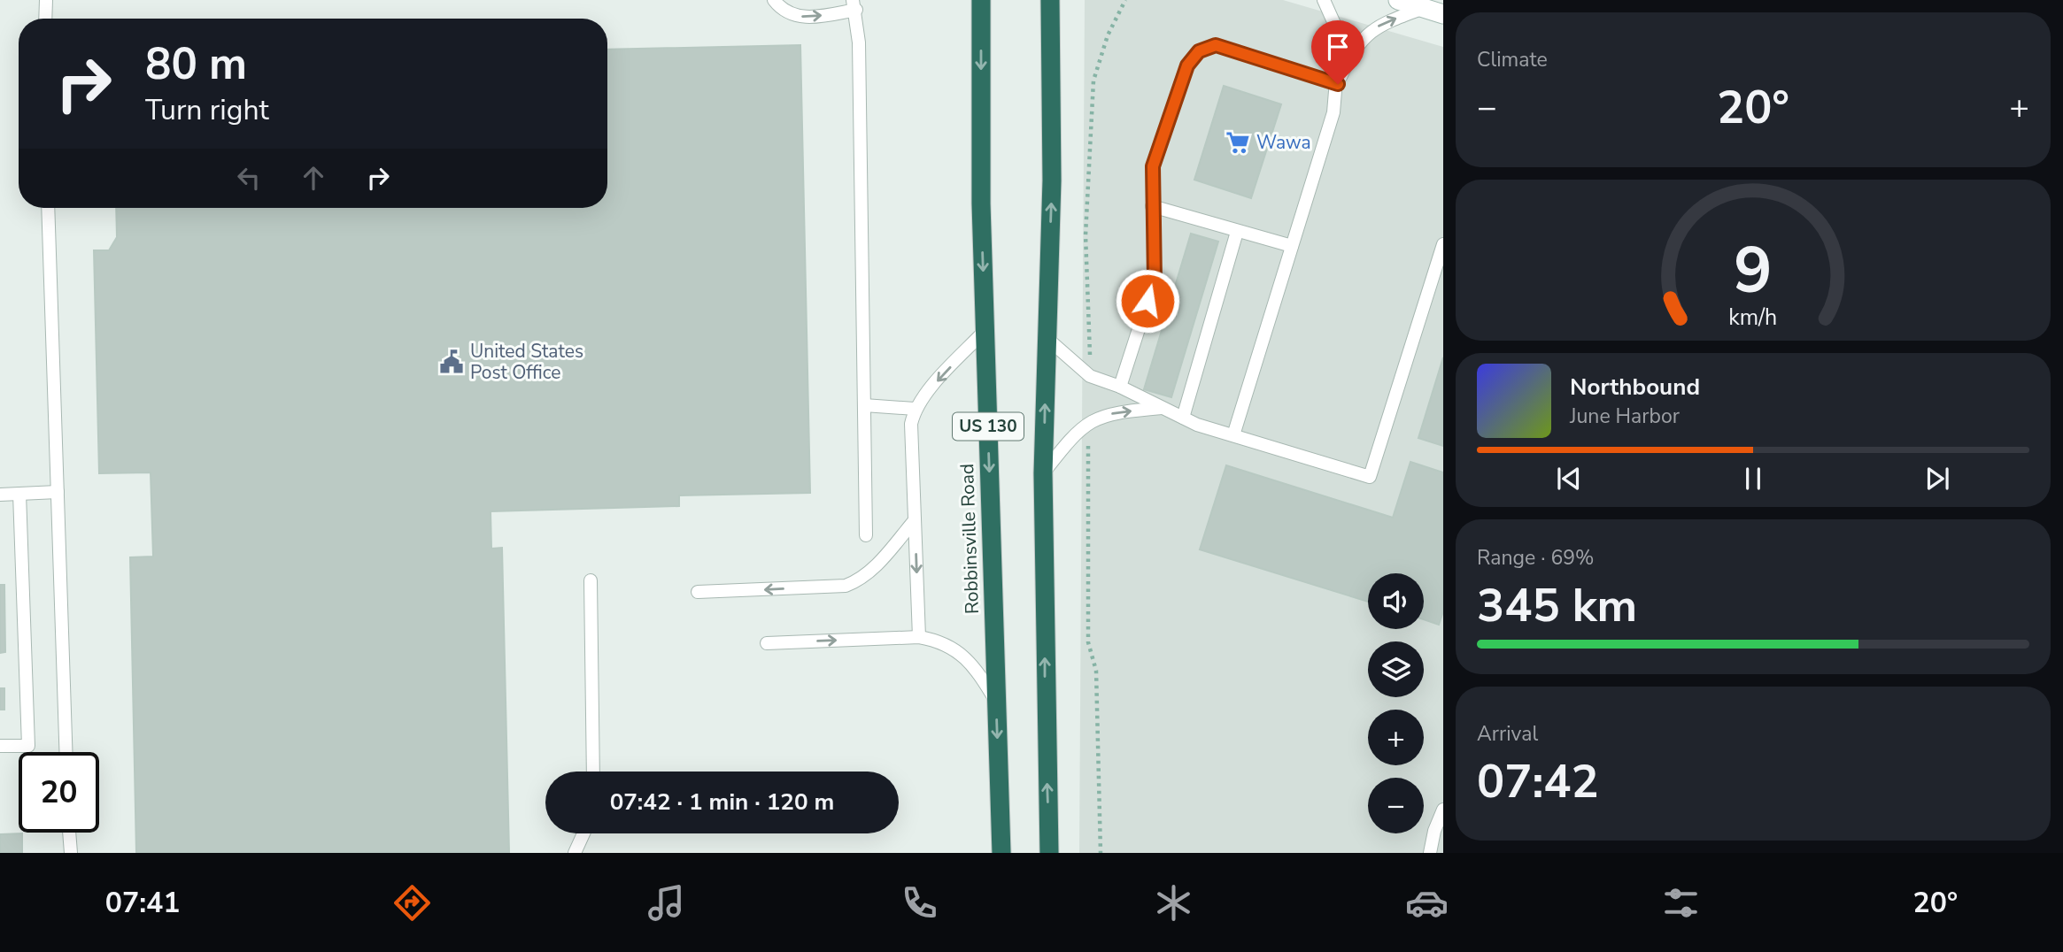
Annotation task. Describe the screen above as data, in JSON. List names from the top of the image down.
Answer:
{
  "streets": {
    "highway": ["US 130", "Robbinsville Road"]
  },
  "places": {
    "supermarket": ["Wawa"],
    "public building": ["United States Post Office"]
  },
  "page": {
    "tile": [
      "Climate",
      ["Range · 69%", "345 km"],
      ["Arrival", "07:42"]
    ],
    "turn": ["80 m", "Turn right"],
    "heat": ["−", "20°", "+"],
    "song": ["Northbound", "June Harbor"],
    "map_buttons": ["+", "−"],
    "limit": "20",
    "trip": "07:42 · 1 min · 120 m",
    "tabs": ["07:41", "20°"],
    "gauge": ["9", "km/h"]
  }
}
